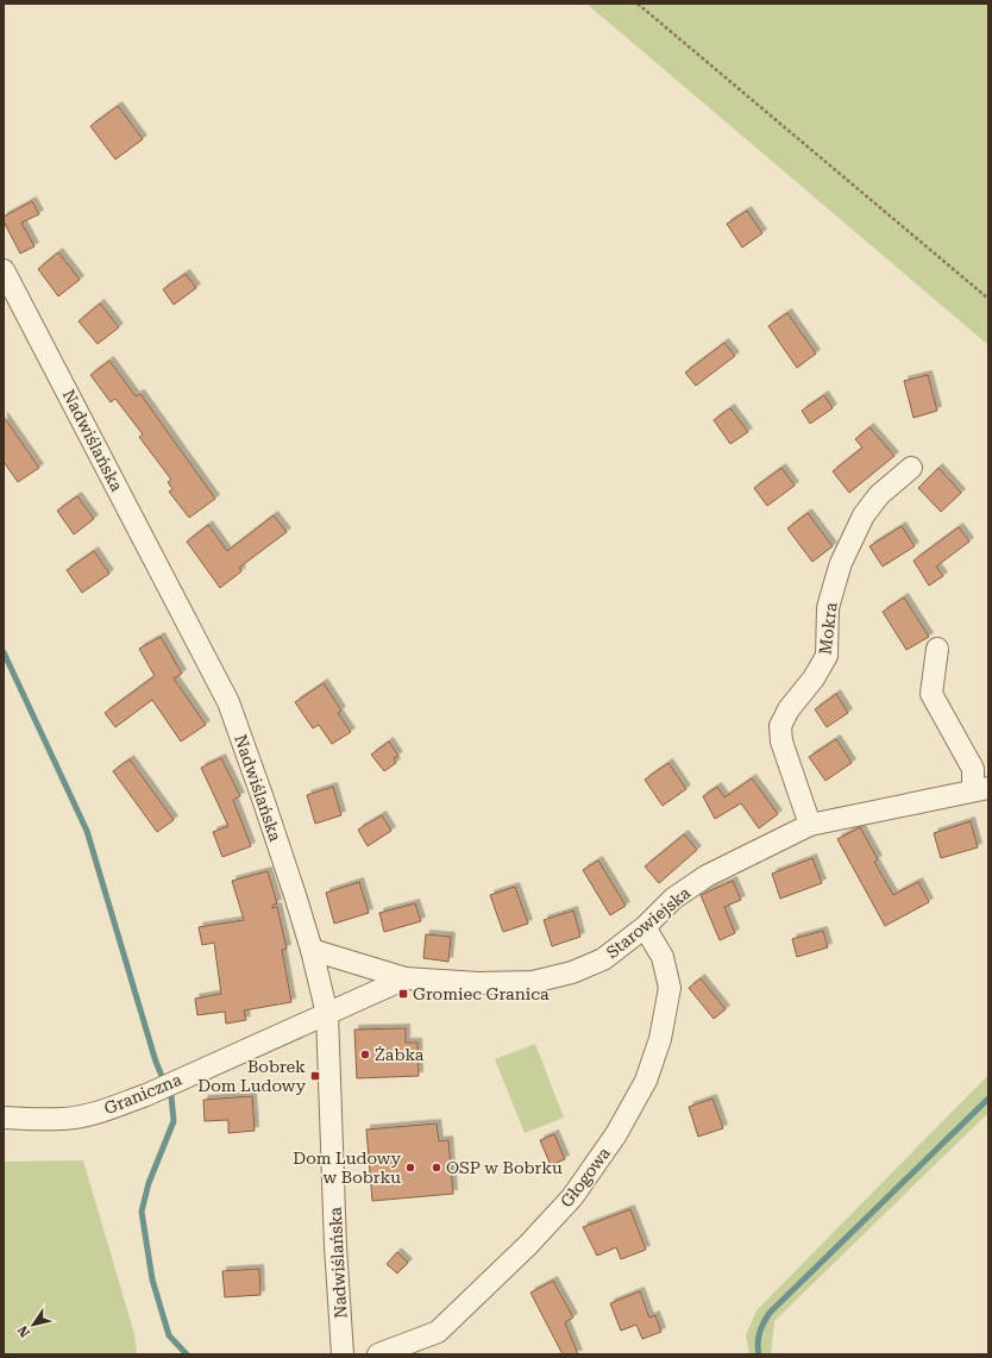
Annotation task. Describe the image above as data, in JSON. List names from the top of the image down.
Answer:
{
  "streets": {
    "street": [
      "Nadwiślańska",
      "Mokra",
      "Starowiejska",
      "Graniczna",
      "Głogowa"
    ]
  },
  "crossings": [
    ["Nadwiślańska", "Starowiejska"],
    ["Nadwiślańska", "Graniczna"],
    ["Mokra", "Starowiejska"],
    ["Starowiejska", "Graniczna"],
    ["Starowiejska", "Głogowa"]
  ],
  "places": {
    "transit": ["Gromiec Granica", "Bobrek Dom Ludowy"],
    "other": ["Żabka", "Dom Ludowy w Bobrku", "OSP w Bobrku"]
  },
  "north": "bottom left"
}
